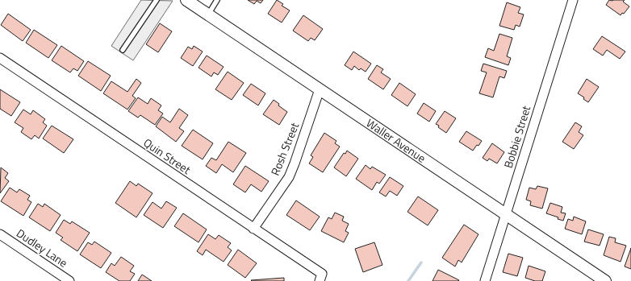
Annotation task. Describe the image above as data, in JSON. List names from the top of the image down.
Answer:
{
  "streets": {
    "street": [
      "Bobbie Street",
      "Waller Avenue",
      "Rosh Street",
      "Quin Street",
      "Dudley Lane"
    ]
  },
  "crossings": [
    ["Bobbie Street", "Waller Avenue"],
    ["Waller Avenue", "Rosh Street"],
    ["Rosh Street", "Quin Street"]
  ]
}
